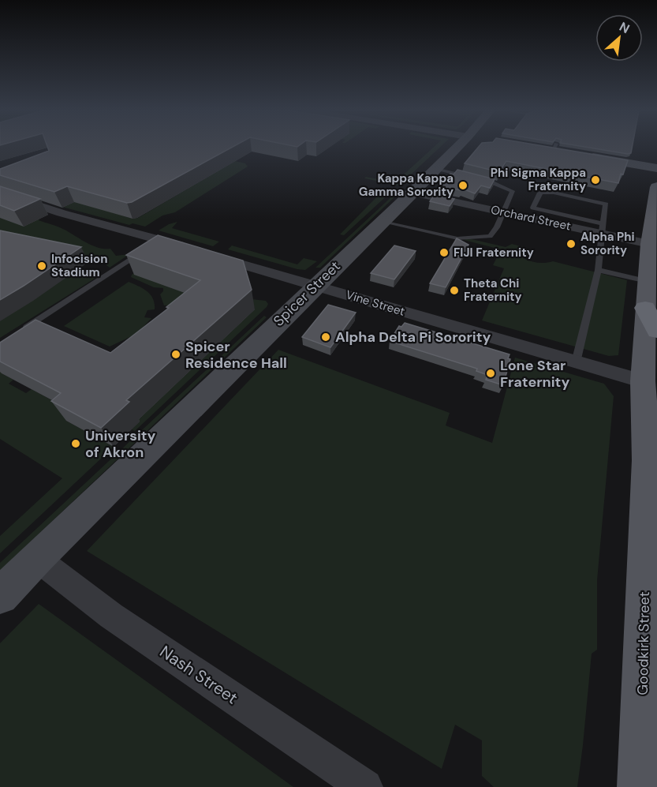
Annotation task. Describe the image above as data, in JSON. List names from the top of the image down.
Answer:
{
  "streets": {
    "main road": ["Goodkirk Street"],
    "street": [
      "Orchard Street",
      "Spicer Street",
      "Vine Street",
      "Nash Street"
    ]
  },
  "crossings": [
    ["Orchard Street", "Spicer Street"],
    ["Orchard Street", "Goodkirk Street"],
    ["Spicer Street", "Vine Street"],
    ["Spicer Street", "Nash Street"],
    ["Vine Street", "Goodkirk Street"]
  ],
  "places": [
    "Phi Sigma Kappa Fraternity",
    "Kappa Kappa Gamma Sorority",
    "Alpha Phi Sorority",
    "FIJI Fraternity",
    "Infocision Stadium",
    "Theta Chi Fraternity",
    "Alpha Delta Pi Sorority",
    "Spicer Residence Hall",
    "Lone Star Fraternity",
    "University of Akron"
  ],
  "north": "top right"
}
